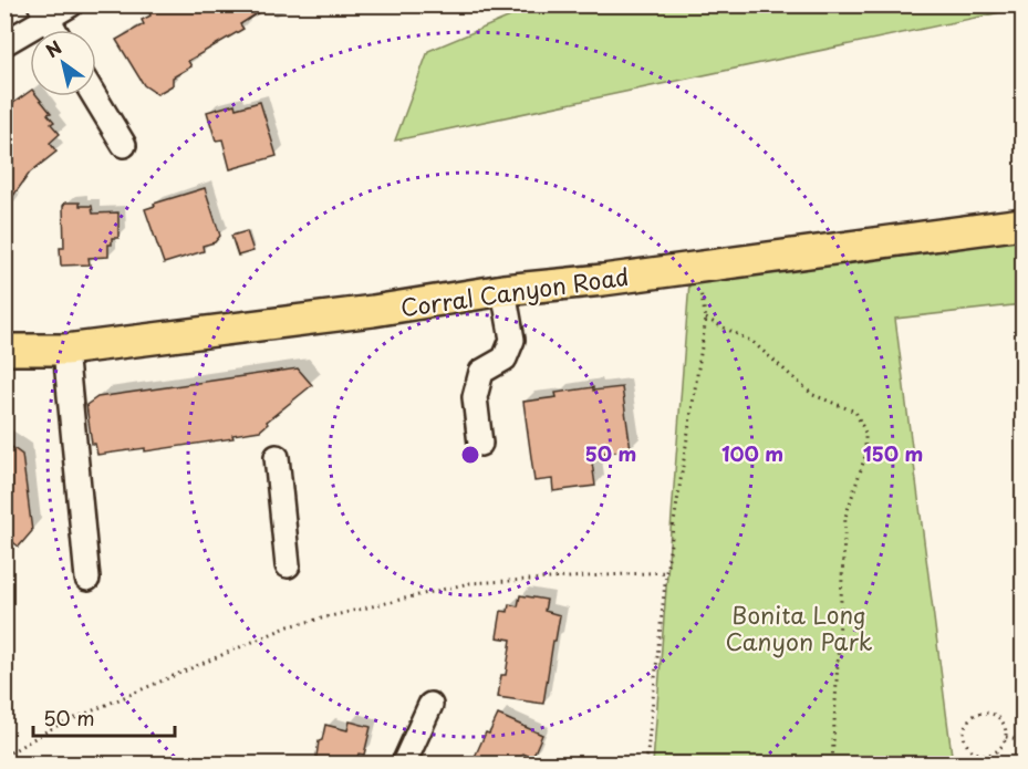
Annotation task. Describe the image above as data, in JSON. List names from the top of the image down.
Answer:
{
  "streets": {
    "main road": ["Corral Canyon Road"]
  },
  "parks": ["Bonita Long Canyon Park"],
  "scale_bar": "50 m",
  "north": "top left",
  "rings": ["50 m", "100 m", "150 m"]
}
